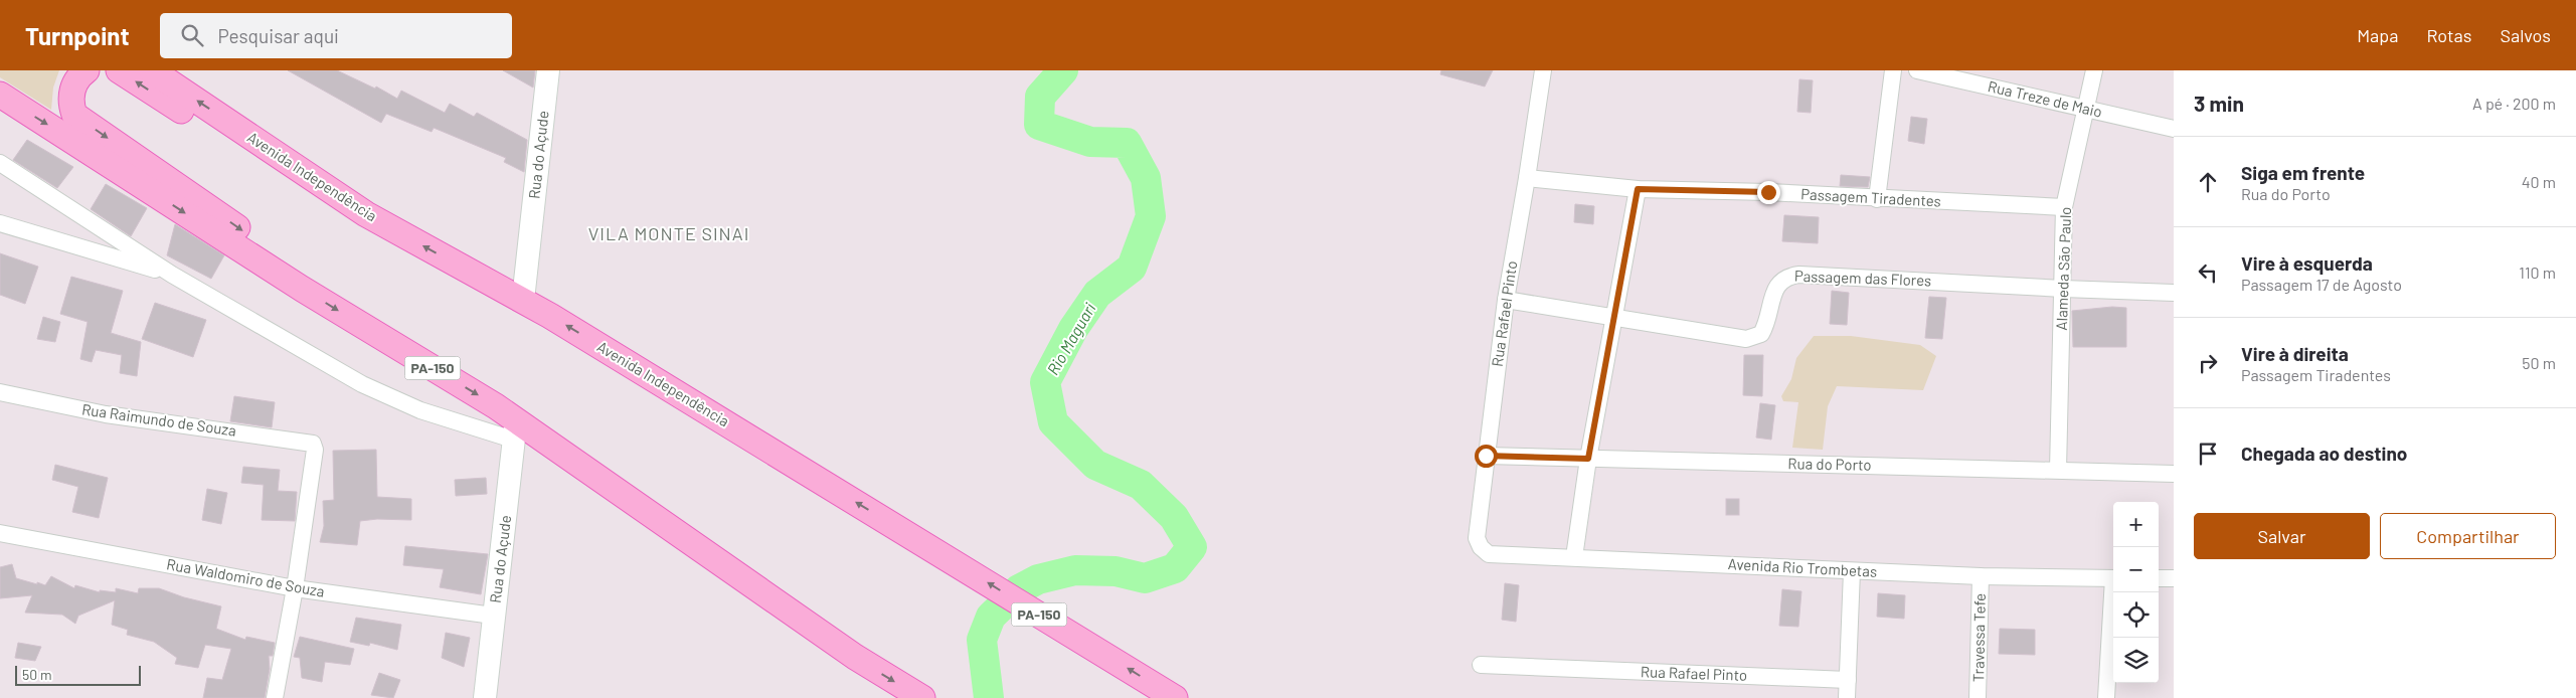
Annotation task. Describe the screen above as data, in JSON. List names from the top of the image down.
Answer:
{
  "streets": {
    "main road": ["Avenida Independência", "PA-150"],
    "street": [
      "Rua Treze de Maio",
      "Rua do Açude",
      "Passagem Tiradentes",
      "Alameda São Paulo",
      "Passagem das Flores",
      "Rua Rafael Pinto",
      "Rua Raimundo de Souza",
      "Rua do Porto",
      "Avenida Rio Trombetas",
      "Rua Waldomiro de Souza",
      "Travessa Tefe"
    ]
  },
  "crossings": [
    ["Rua Treze de Maio", "Alameda São Paulo"],
    ["Rua do Açude", "Avenida Independência"],
    ["Rua do Açude", "PA-150"],
    ["Rua do Açude", "Rua Waldomiro de Souza"],
    ["Passagem Tiradentes", "Alameda São Paulo"],
    ["Passagem Tiradentes", "Rua Rafael Pinto"],
    ["Alameda São Paulo", "Passagem das Flores"],
    ["Alameda São Paulo", "Rua do Porto"],
    ["Passagem das Flores", "Rua Rafael Pinto"],
    ["Rua Rafael Pinto", "Rua do Porto"],
    ["Rua Rafael Pinto", "Avenida Rio Trombetas"],
    ["Rua Raimundo de Souza", "Rua Waldomiro de Souza"],
    ["Avenida Rio Trombetas", "Travessa Tefe"]
  ],
  "districts": ["VILA MONTE SINAI"],
  "water": ["Rio Maguari"],
  "scale_bar": "50 m",
  "page": {
    "header": "Turnpoint",
    "search": "Pesquisar aqui",
    "nav": ["Mapa", "Rotas", "Salvos"],
    "heading": ["3 min", "A pé · 200 m"],
    "list": [
      ["Siga em frente", "Rua do Porto", "40 m"],
      ["Vire à esquerda", "Passagem 17 de Agosto", "110 m"],
      ["Vire à direita", "Passagem Tiradentes", "50 m"],
      "Chegada ao destino"
    ],
    "buttons": ["Salvar", "Compartilhar"],
    "map_buttons": ["+", "−"],
    "scale": "50 m"
  }
}
